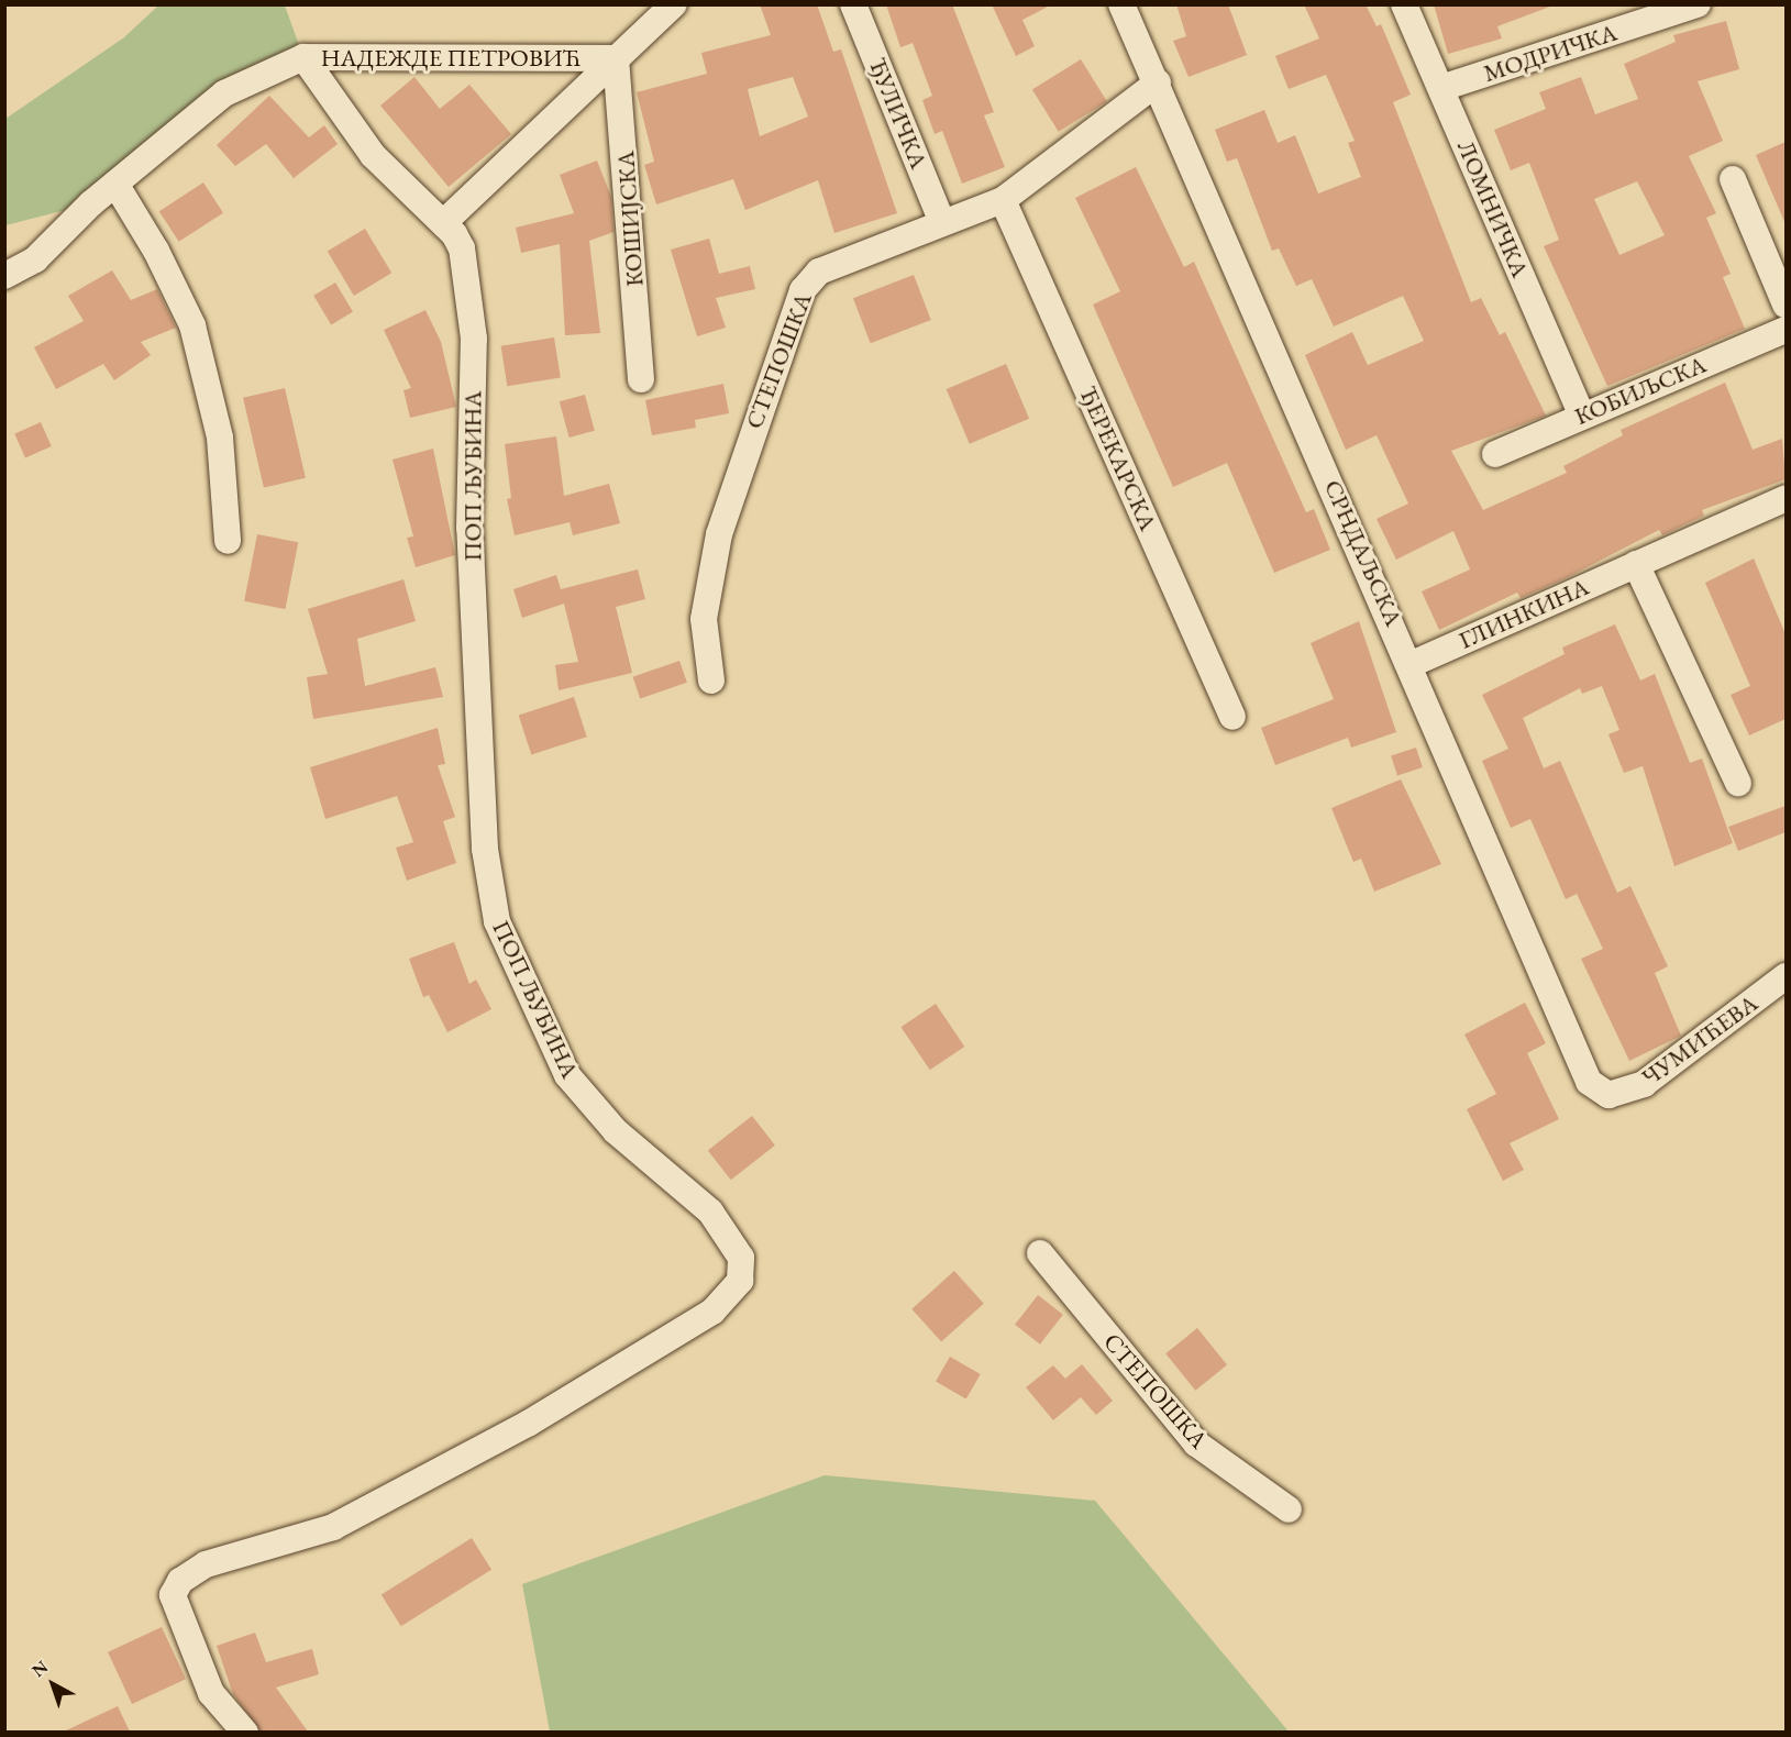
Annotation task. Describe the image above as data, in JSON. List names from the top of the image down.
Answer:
{
  "streets": {
    "street": [
      "МОДРИЧКА",
      "НАДЕЖДЕ ПЕТРОВИЋ",
      "ЂУЛИЧКА",
      "ЛОМНИЧКА",
      "КОШИЈСКА",
      "СТЕПОШКА",
      "КОБИЉСКА",
      "ЂЕРЕКАРСКА",
      "ПОП ЉУБИНА",
      "СРНДАЉСКА",
      "ГЛИНКИНА",
      "ЧУМИЋЕВА"
    ]
  },
  "crossings": [
    ["МОДРИЧКА", "ЛОМНИЧКА"],
    ["НАДЕЖДЕ ПЕТРОВИЋ", "КОШИЈСКА"],
    ["НАДЕЖДЕ ПЕТРОВИЋ", "ПОП ЉУБИНА"],
    ["ЂУЛИЧКА", "СТЕПОШКА"],
    ["ЛОМНИЧКА", "КОБИЉСКА"],
    ["СТЕПОШКА", "ЂЕРЕКАРСКА"],
    ["СТЕПОШКА", "СРНДАЉСКА"],
    ["СРНДАЉСКА", "ГЛИНКИНА"],
    ["СРНДАЉСКА", "ЧУМИЋЕВА"]
  ],
  "north": "top left"
}
